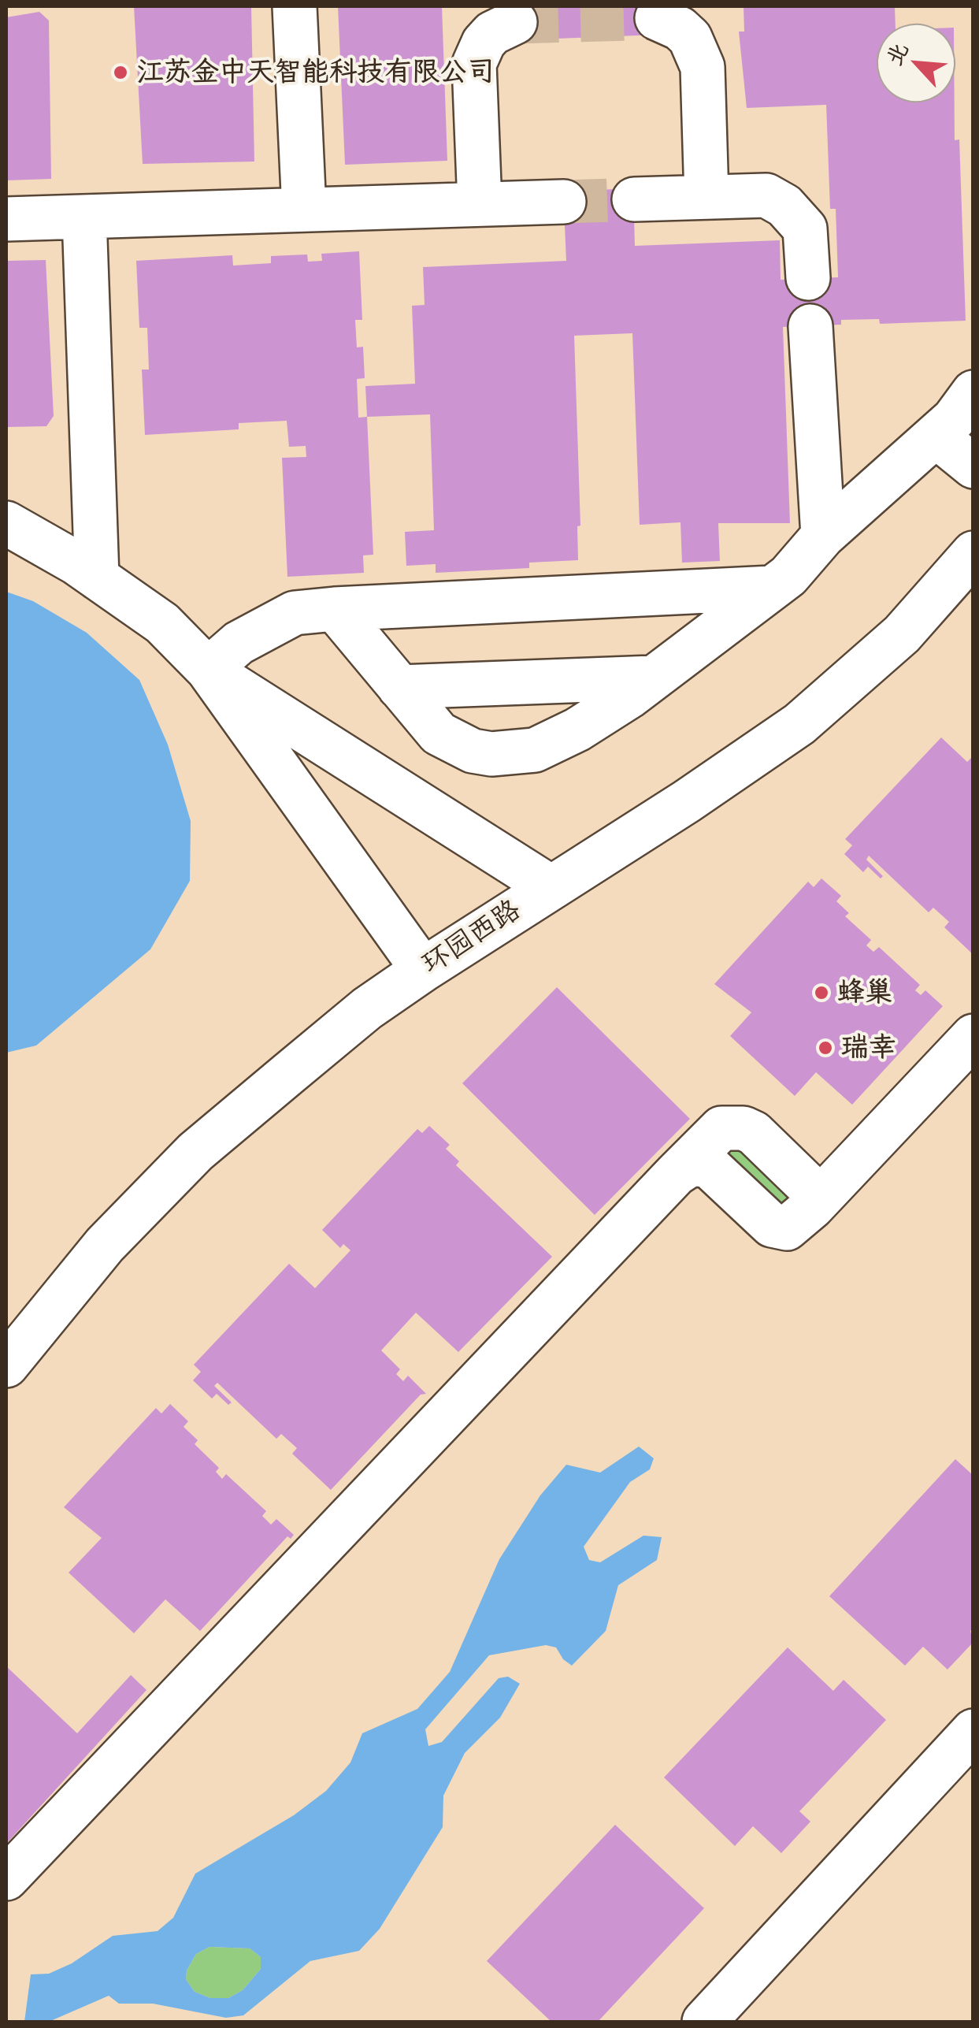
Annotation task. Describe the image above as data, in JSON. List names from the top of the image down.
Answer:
{
  "streets": {
    "street": ["环园西路"]
  },
  "places": ["江苏金中天智能科技有限公司", "蜂巢", "瑞幸"],
  "north": "top left"
}
